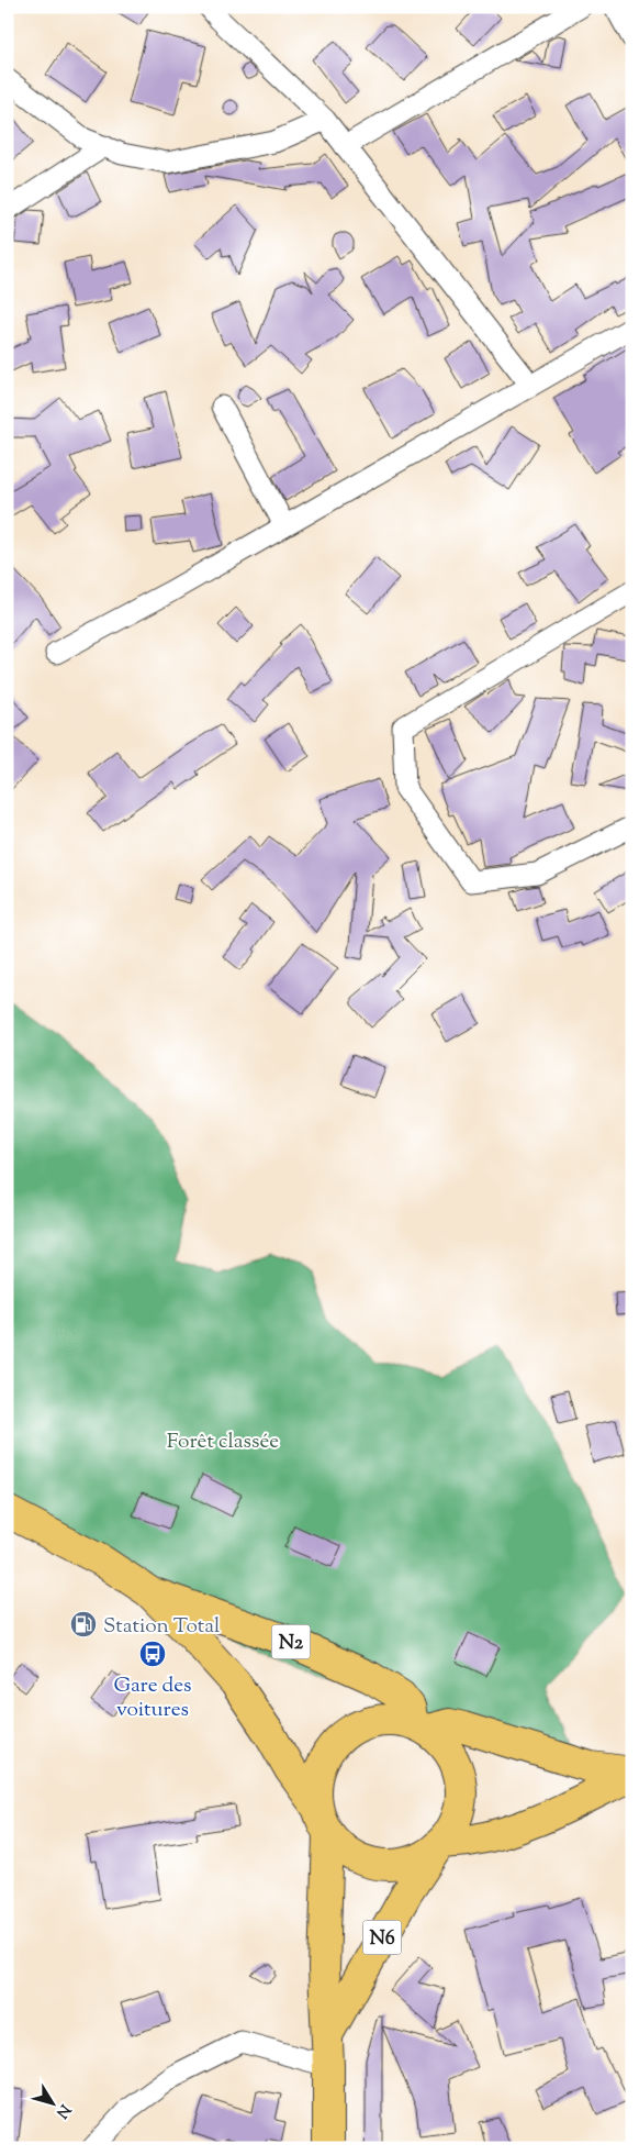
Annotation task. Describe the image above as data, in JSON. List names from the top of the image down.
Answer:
{
  "streets": {
    "highway": ["N2", "N6"]
  },
  "crossings": [
    ["N2", "N6"]
  ],
  "parks": ["Forêt classée"],
  "places": {
    "fuel station": ["Station Total"],
    "bus stop": ["Gare des voitures"]
  },
  "north": "bottom right"
}
